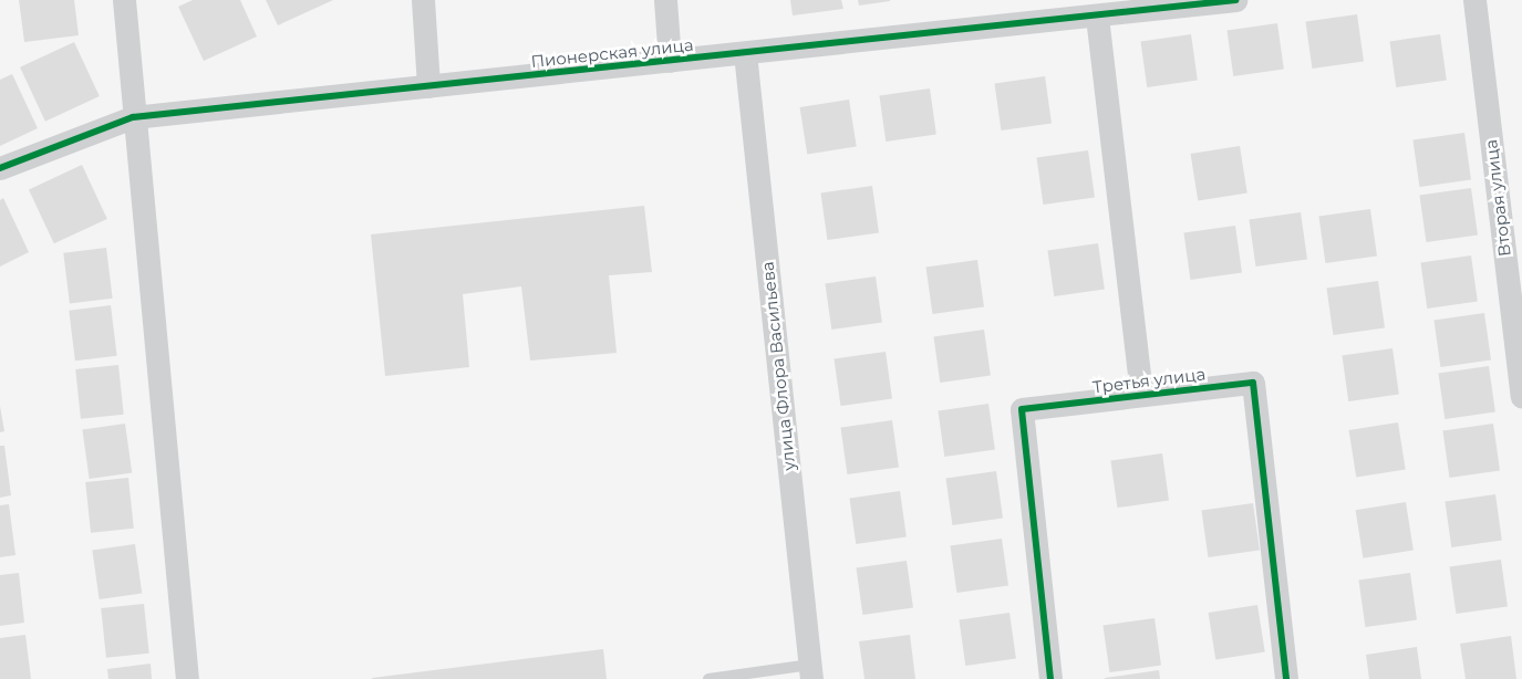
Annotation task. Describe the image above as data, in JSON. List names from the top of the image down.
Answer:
{
  "streets": {
    "street": [
      "Пионерская улица",
      "Вторая улица",
      "улица Флора Васильева",
      "Третья улица"
    ]
  },
  "crossings": [
    ["Пионерская улица", "улица Флора Васильева"],
    ["Пионерская улица", "Третья улица"]
  ]
}
